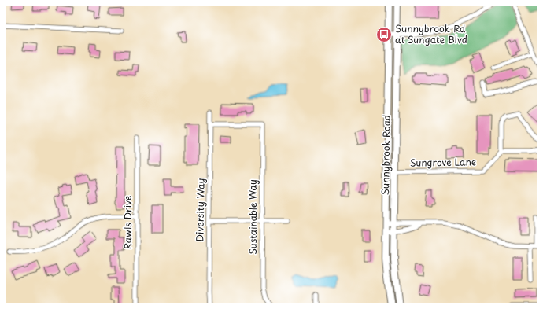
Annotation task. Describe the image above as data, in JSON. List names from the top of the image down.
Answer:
{
  "streets": {
    "main road": ["Sunnybrook Road"],
    "street": [
      "Sungrove Lane",
      "Diversity Way",
      "Sustainable Way",
      "Rawls Drive"
    ]
  },
  "crossings": [
    ["Sunnybrook Road", "Sungrove Lane"],
    ["Diversity Way", "Sustainable Way"]
  ],
  "places": {
    "bus stop": ["Sunnybrook Rd at Sungate Blvd"]
  }
}
